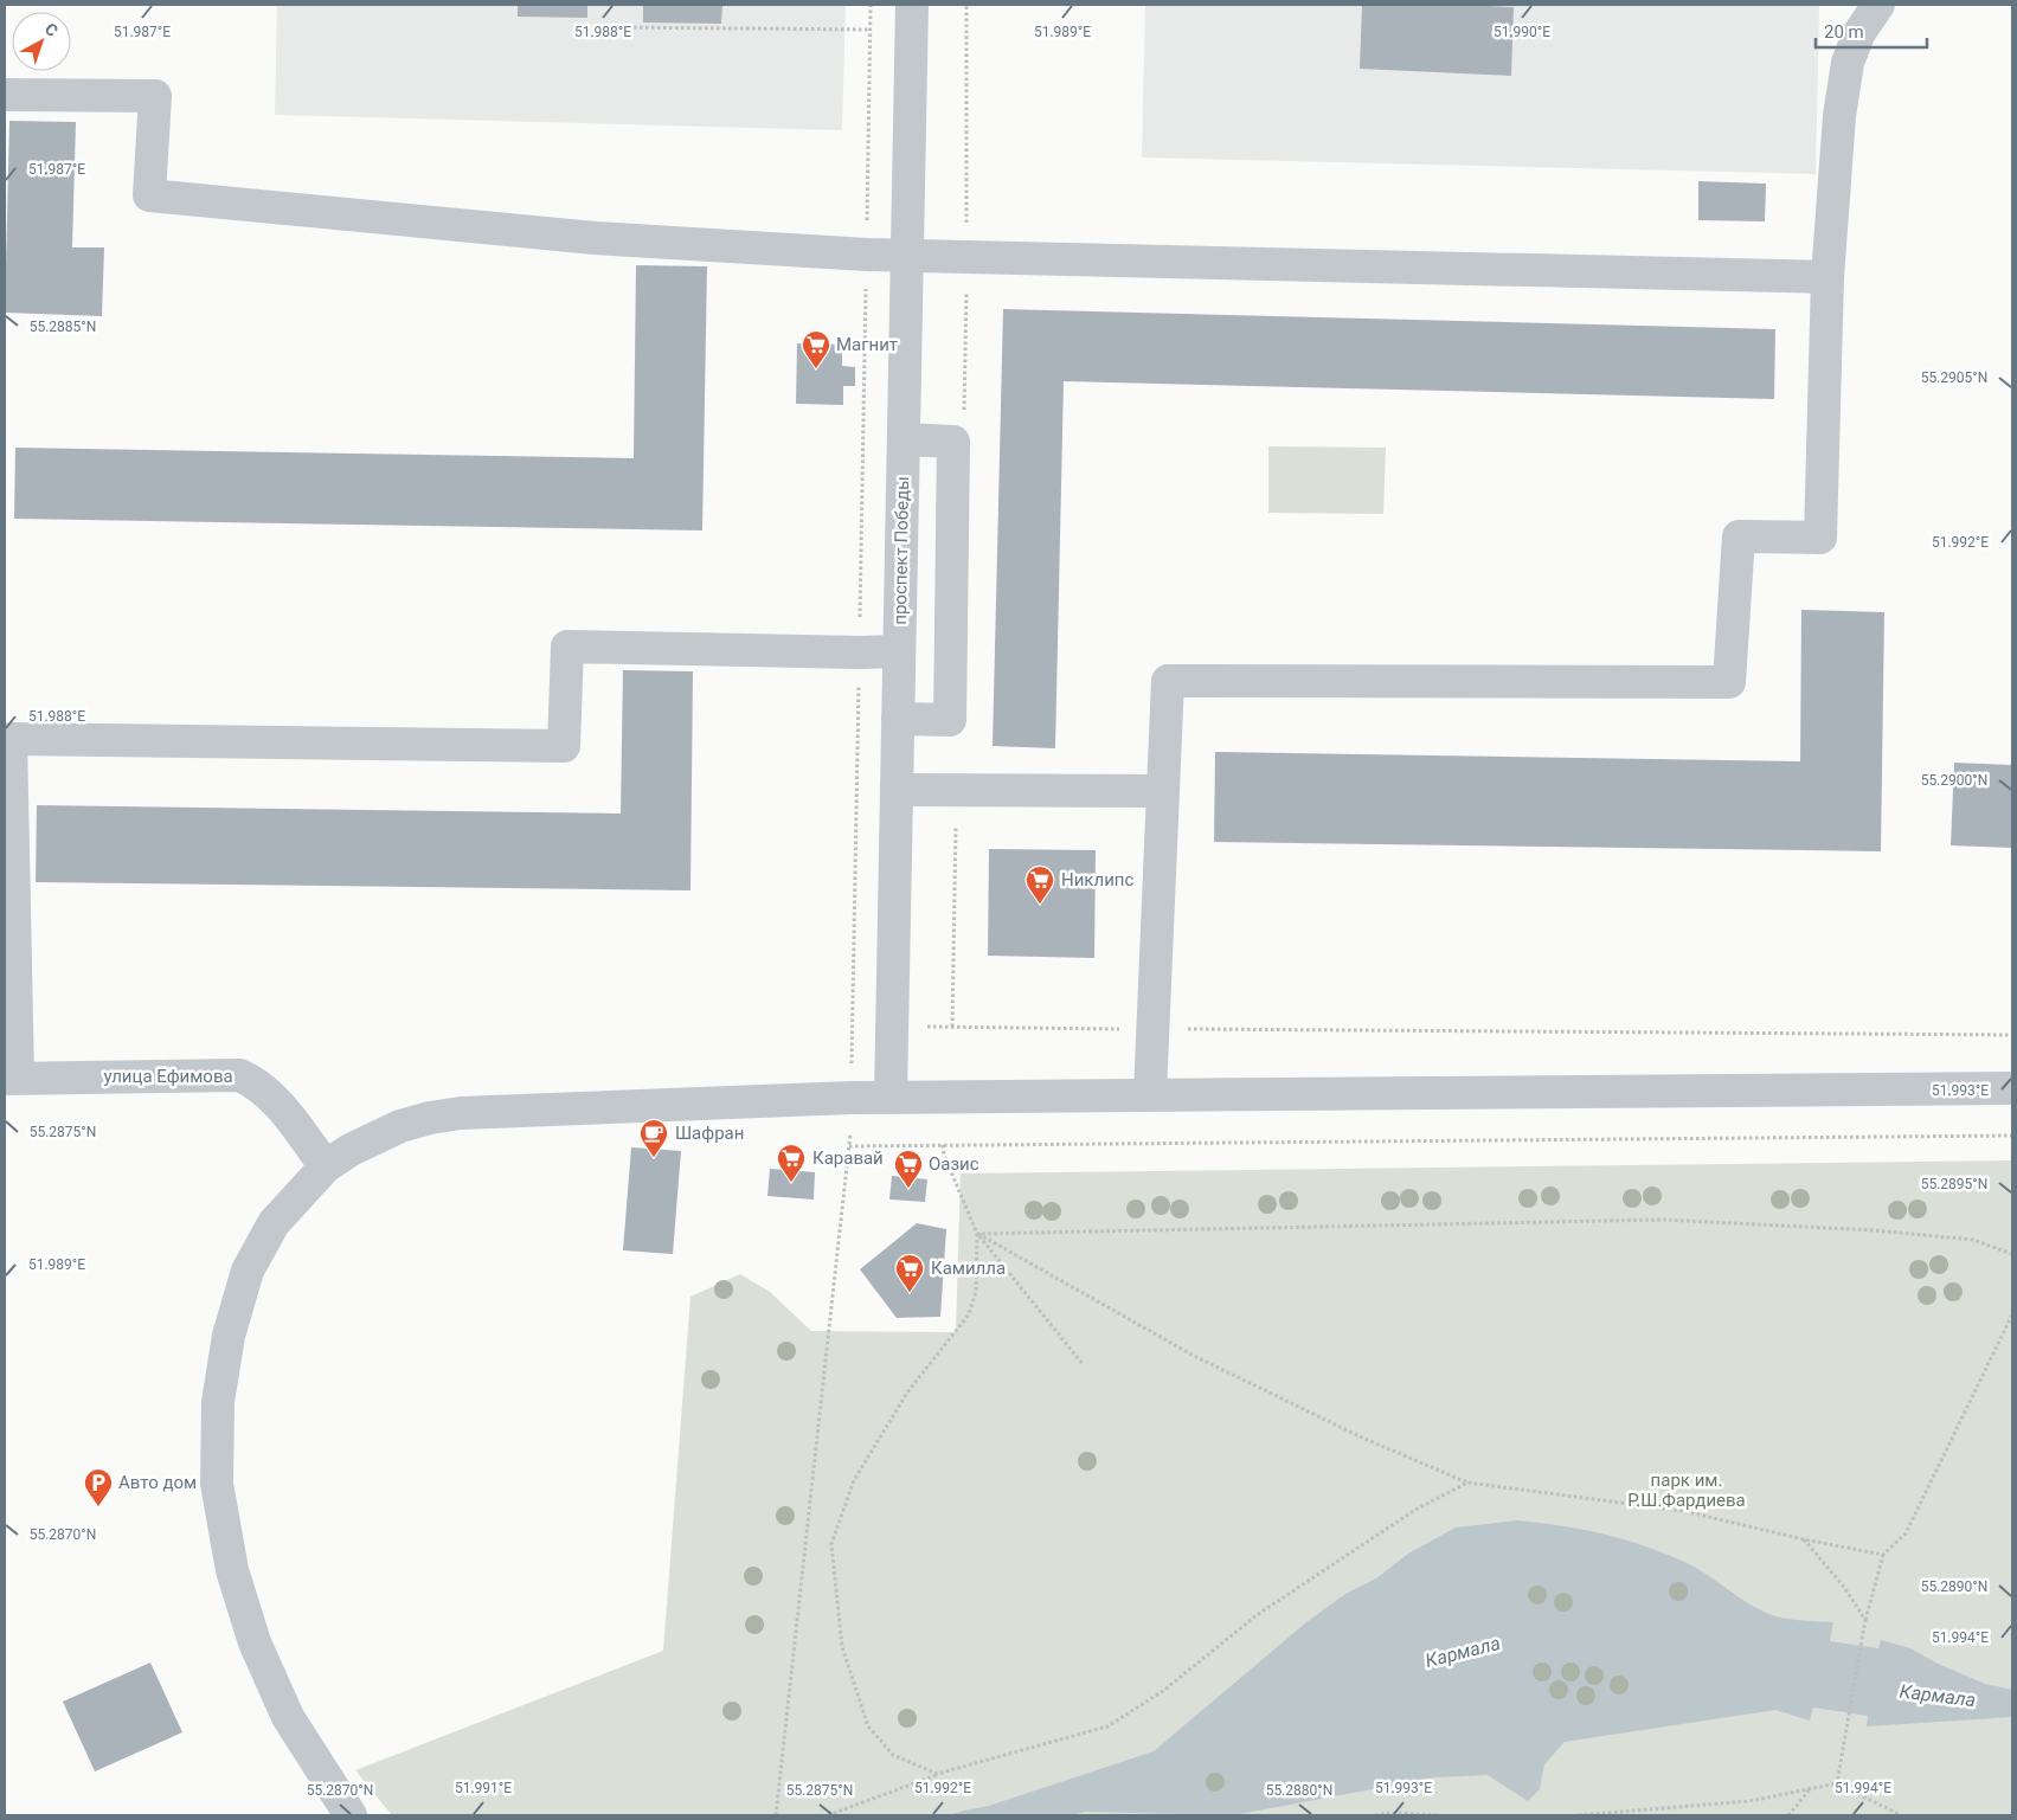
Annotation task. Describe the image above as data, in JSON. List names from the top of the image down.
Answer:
{
  "streets": {
    "street": ["проспект Победы", "улица Ефимова"]
  },
  "water": ["Кармала"],
  "parks": ["парк им. Р.Ш.Фардиева"],
  "places": {
    "supermarket": [
      "Магнит",
      "Никлипс",
      "Каравай",
      "Оазис",
      "Камилла"
    ],
    "cafe": ["Шафран"],
    "parking": ["Авто дом"]
  },
  "scale_bar": "20 m",
  "north": "top right",
  "coordinates": [
    "51.987°E",
    "51.988°E",
    "51.989°E",
    "51.990°E",
    "55.2885°N",
    "55.2905°N",
    "51.992°E",
    "55.2900°N",
    "51.993°E",
    "55.2875°N",
    "55.2895°N",
    "55.2870°N",
    "55.2890°N",
    "51.994°E",
    "51.991°E",
    "55.2880°N"
  ]
}
